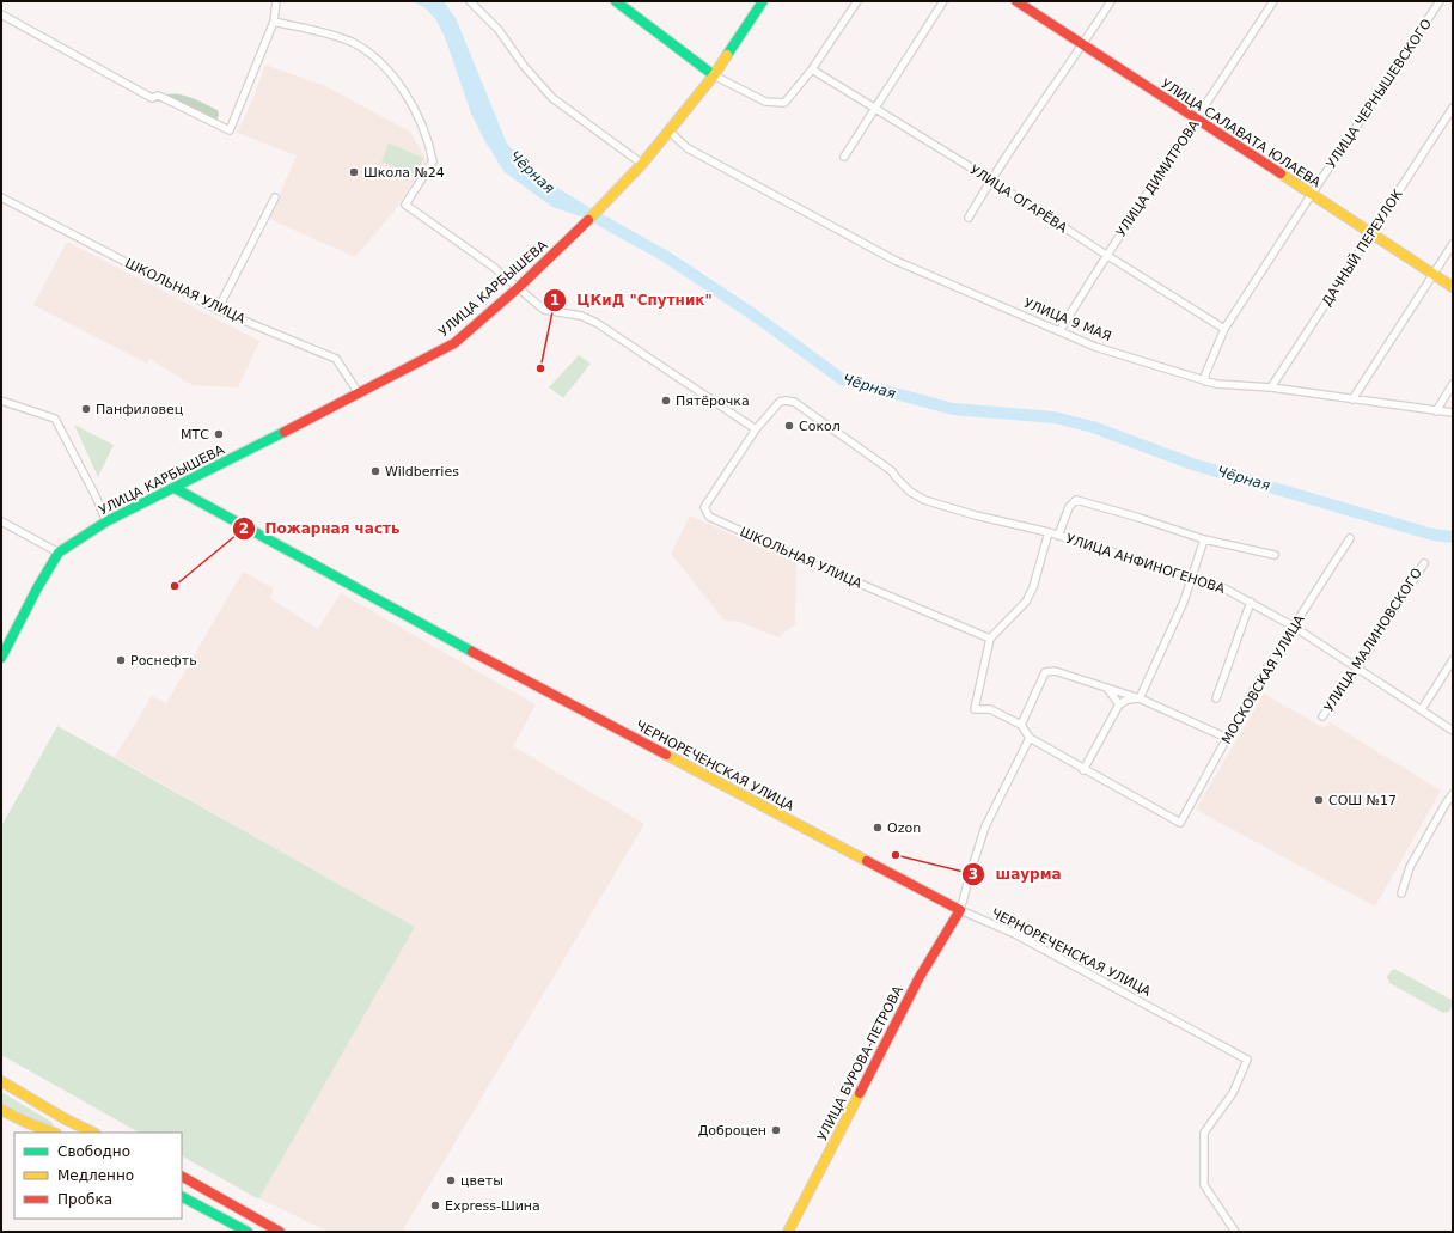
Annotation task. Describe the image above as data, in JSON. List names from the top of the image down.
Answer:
{
  "streets": {
    "main road": [
      "УЛИЦА САЛАВАТА ЮЛАЕВА",
      "УЛИЦА КАРБЫШЕВА",
      "ЧЕРНОРЕЧЕНСКАЯ УЛИЦА",
      "УЛИЦА БУРОВА-ПЕТРОВА"
    ],
    "street": [
      "УЛИЦА ЧЕРНЫШЕВСКОГО",
      "УЛИЦА ДИМИТРОВА",
      "УЛИЦА ОГАРЁВА",
      "ДАЧНЫЙ ПЕРЕУЛОК",
      "ШКОЛЬНАЯ УЛИЦА",
      "УЛИЦА 9 МАЯ",
      "УЛИЦА АНФИНОГЕНОВА",
      "УЛИЦА МАЛИНОВСКОГО",
      "МОСКОВСКАЯ УЛИЦА"
    ]
  },
  "crossings": [
    ["УЛИЦА ЧЕРНЫШЕВСКОГО", "УЛИЦА САЛАВАТА ЮЛАЕВА"],
    ["УЛИЦА ЧЕРНЫШЕВСКОГО", "УЛИЦА ОГАРЁВА"],
    ["УЛИЦА ЧЕРНЫШЕВСКОГО", "УЛИЦА 9 МАЯ"],
    ["УЛИЦА САЛАВАТА ЮЛАЕВА", "УЛИЦА ДИМИТРОВА"],
    ["УЛИЦА САЛАВАТА ЮЛАЕВА", "ДАЧНЫЙ ПЕРЕУЛОК"],
    ["УЛИЦА ДИМИТРОВА", "УЛИЦА ОГАРЁВА"],
    ["УЛИЦА ДИМИТРОВА", "УЛИЦА 9 МАЯ"],
    ["ДАЧНЫЙ ПЕРЕУЛОК", "УЛИЦА 9 МАЯ"],
    ["УЛИЦА КАРБЫШЕВА", "ШКОЛЬНАЯ УЛИЦА"],
    ["УЛИЦА КАРБЫШЕВА", "УЛИЦА 9 МАЯ"],
    ["УЛИЦА КАРБЫШЕВА", "ЧЕРНОРЕЧЕНСКАЯ УЛИЦА"],
    ["ШКОЛЬНАЯ УЛИЦА", "УЛИЦА АНФИНОГЕНОВА"],
    ["УЛИЦА АНФИНОГЕНОВА", "УЛИЦА МАЛИНОВСКОГО"],
    ["УЛИЦА АНФИНОГЕНОВА", "МОСКОВСКАЯ УЛИЦА"],
    ["ЧЕРНОРЕЧЕНСКАЯ УЛИЦА", "УЛИЦА БУРОВА-ПЕТРОВА"]
  ],
  "water": ["Чёрная"],
  "places": [
    "Школа №24",
    "ЦКиД \"Спутник\"",
    "Пятёрочка",
    "Панфиловец",
    "Сокол",
    "МТС",
    "Wildberries",
    "Пожарная часть",
    "Роснефть",
    "СОШ №17",
    "Ozon",
    "шаурма",
    "Доброцен",
    "цветы",
    "Express-Шина"
  ],
  "legend": ["Свободно", "Медленно", "Пробка"]
}
